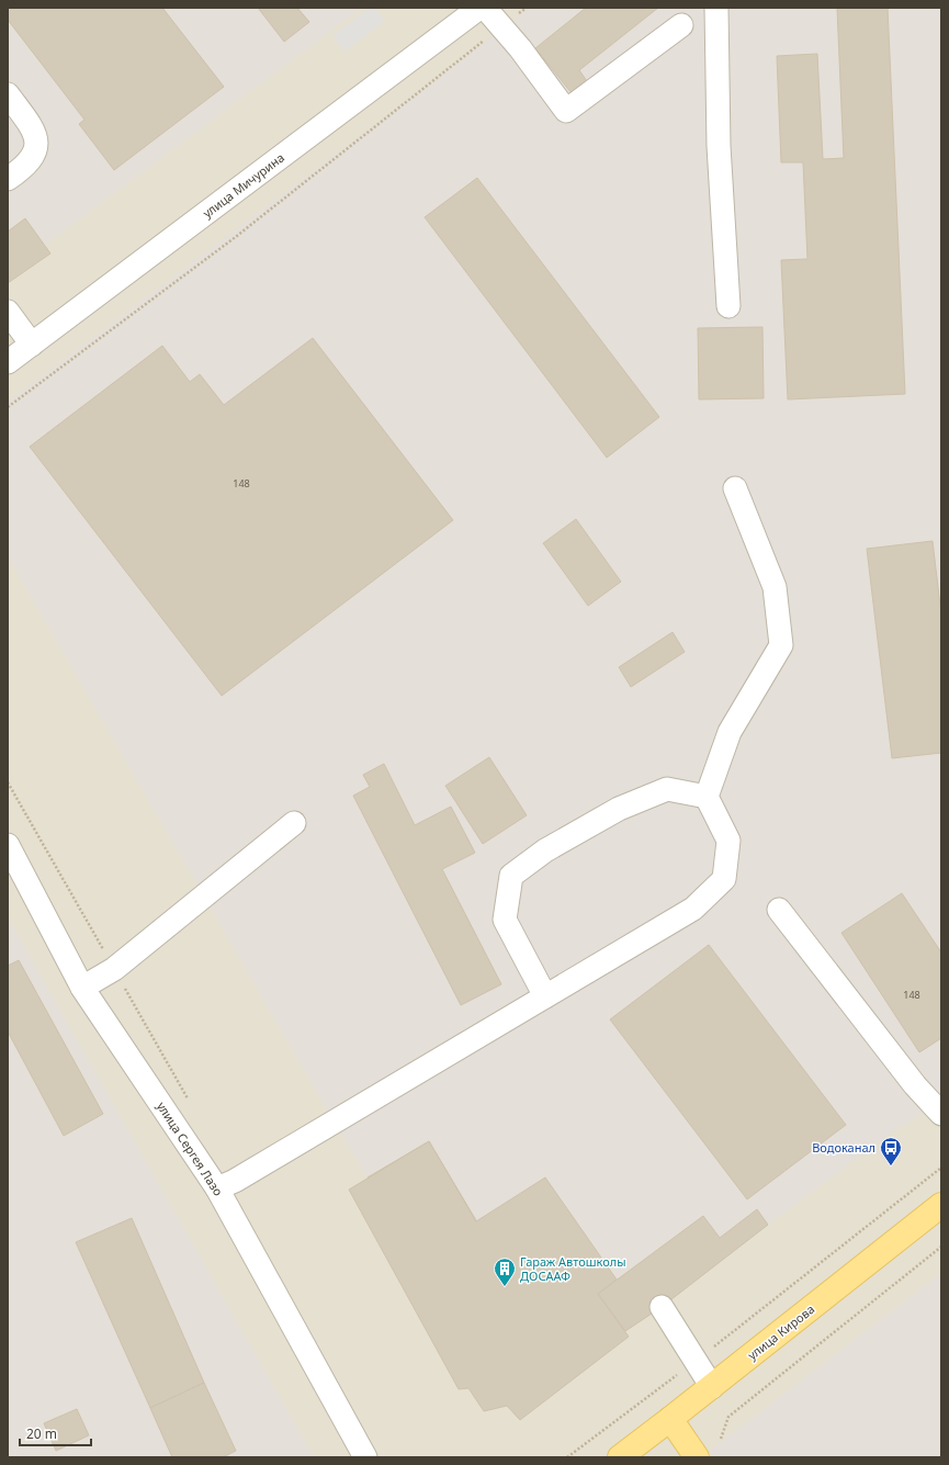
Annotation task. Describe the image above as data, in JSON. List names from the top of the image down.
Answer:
{
  "streets": {
    "main road": ["улица Кирова"],
    "street": ["улица Мичурина", "улица Сергея Лазо"]
  },
  "places": {
    "bus stop": ["Водоканал"],
    "building": ["Гараж Автошколы ДОСААФ"]
  },
  "house_numbers": ["148", "148"],
  "scale_bar": "20 m"
}
